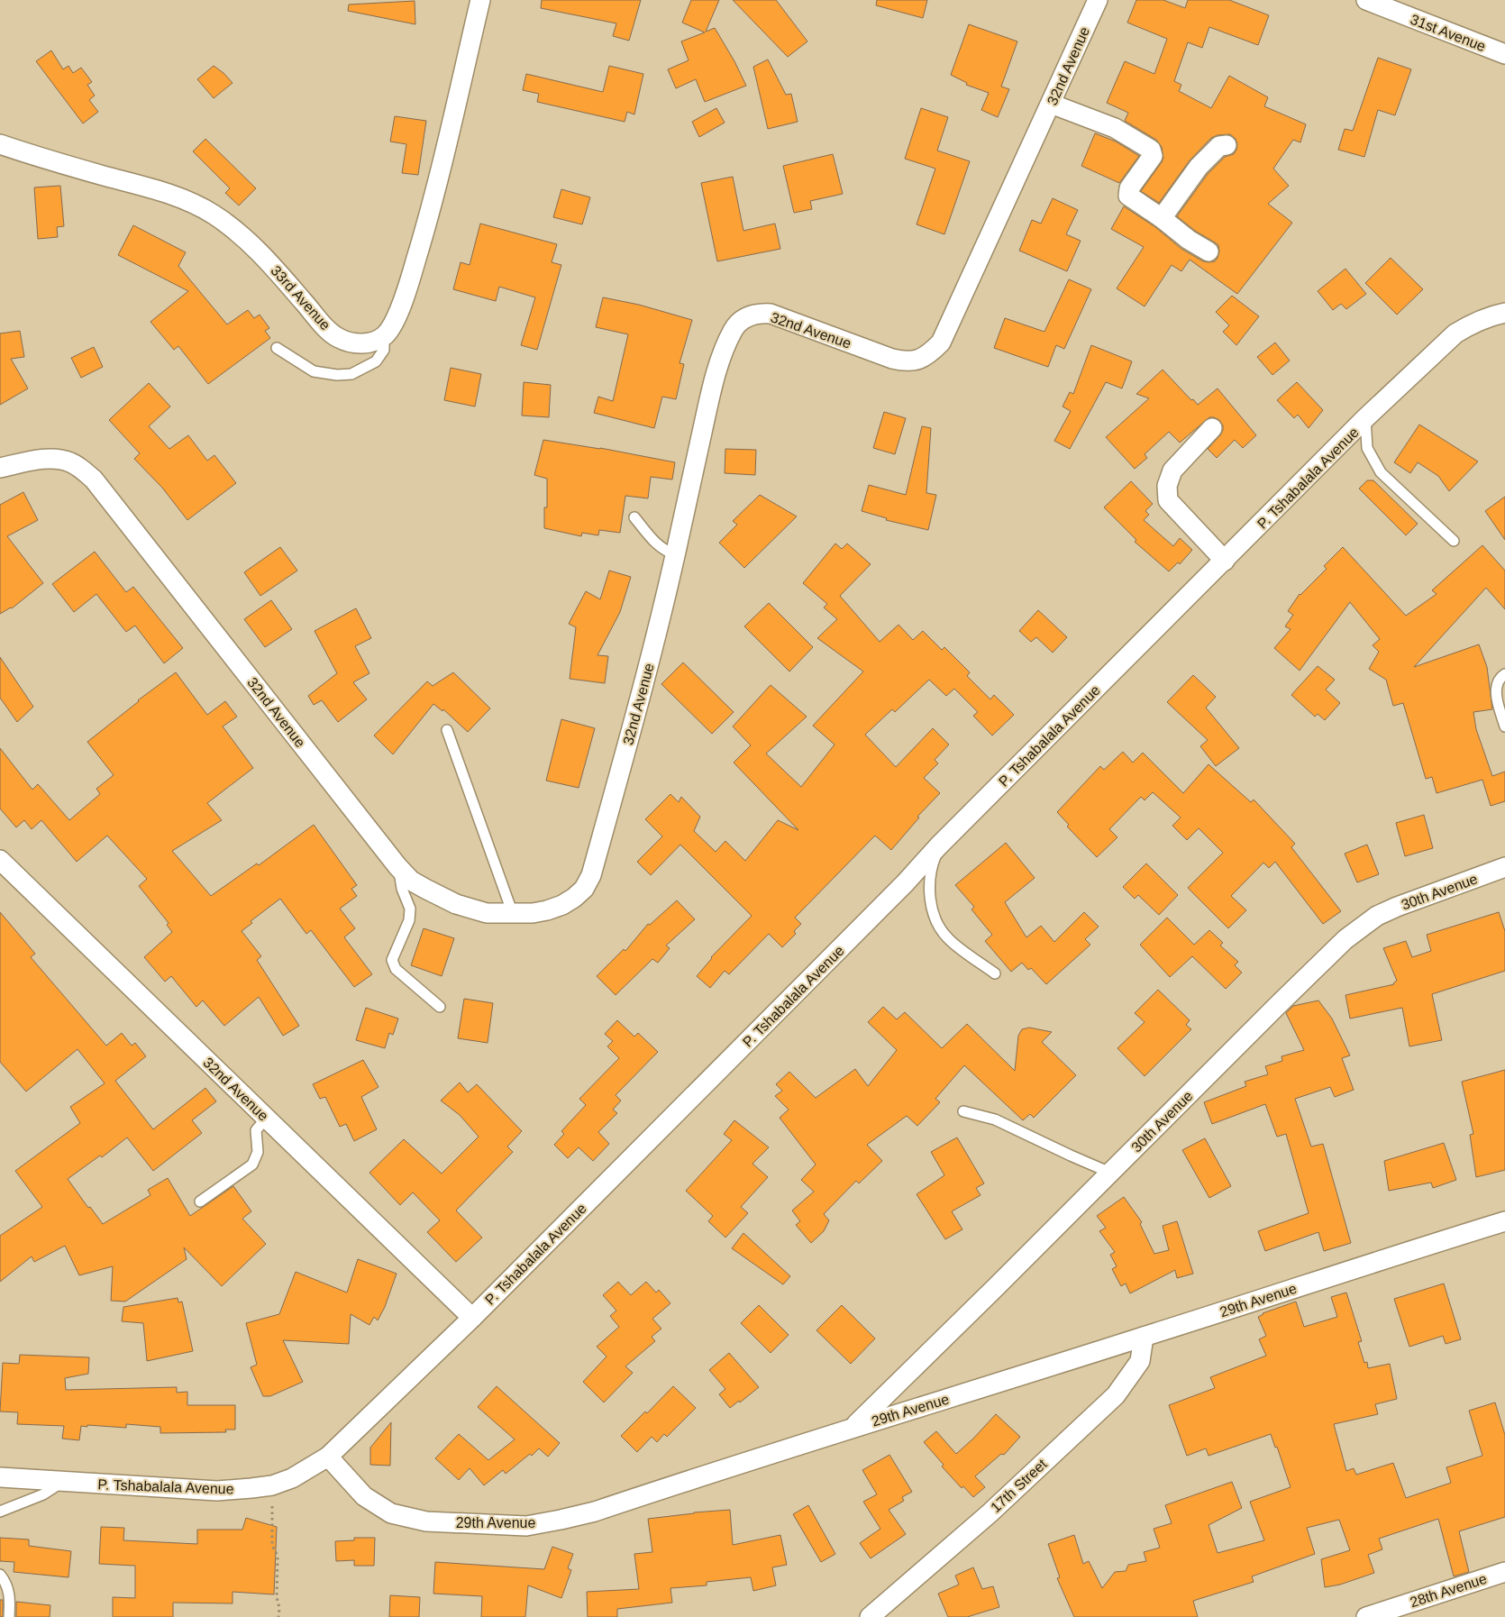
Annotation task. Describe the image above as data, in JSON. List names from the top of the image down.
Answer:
{
  "streets": {
    "street": [
      "31st Avenue",
      "32nd Avenue",
      "33rd Avenue",
      "P. Tshabalala Avenue",
      "30th Avenue",
      "29th Avenue",
      "17th Street",
      "28th Avenue"
    ]
  },
  "crossings": [
    ["32nd Avenue", "P. Tshabalala Avenue"],
    ["P. Tshabalala Avenue", "29th Avenue"],
    ["30th Avenue", "29th Avenue"],
    ["29th Avenue", "17th Street"]
  ]
}
